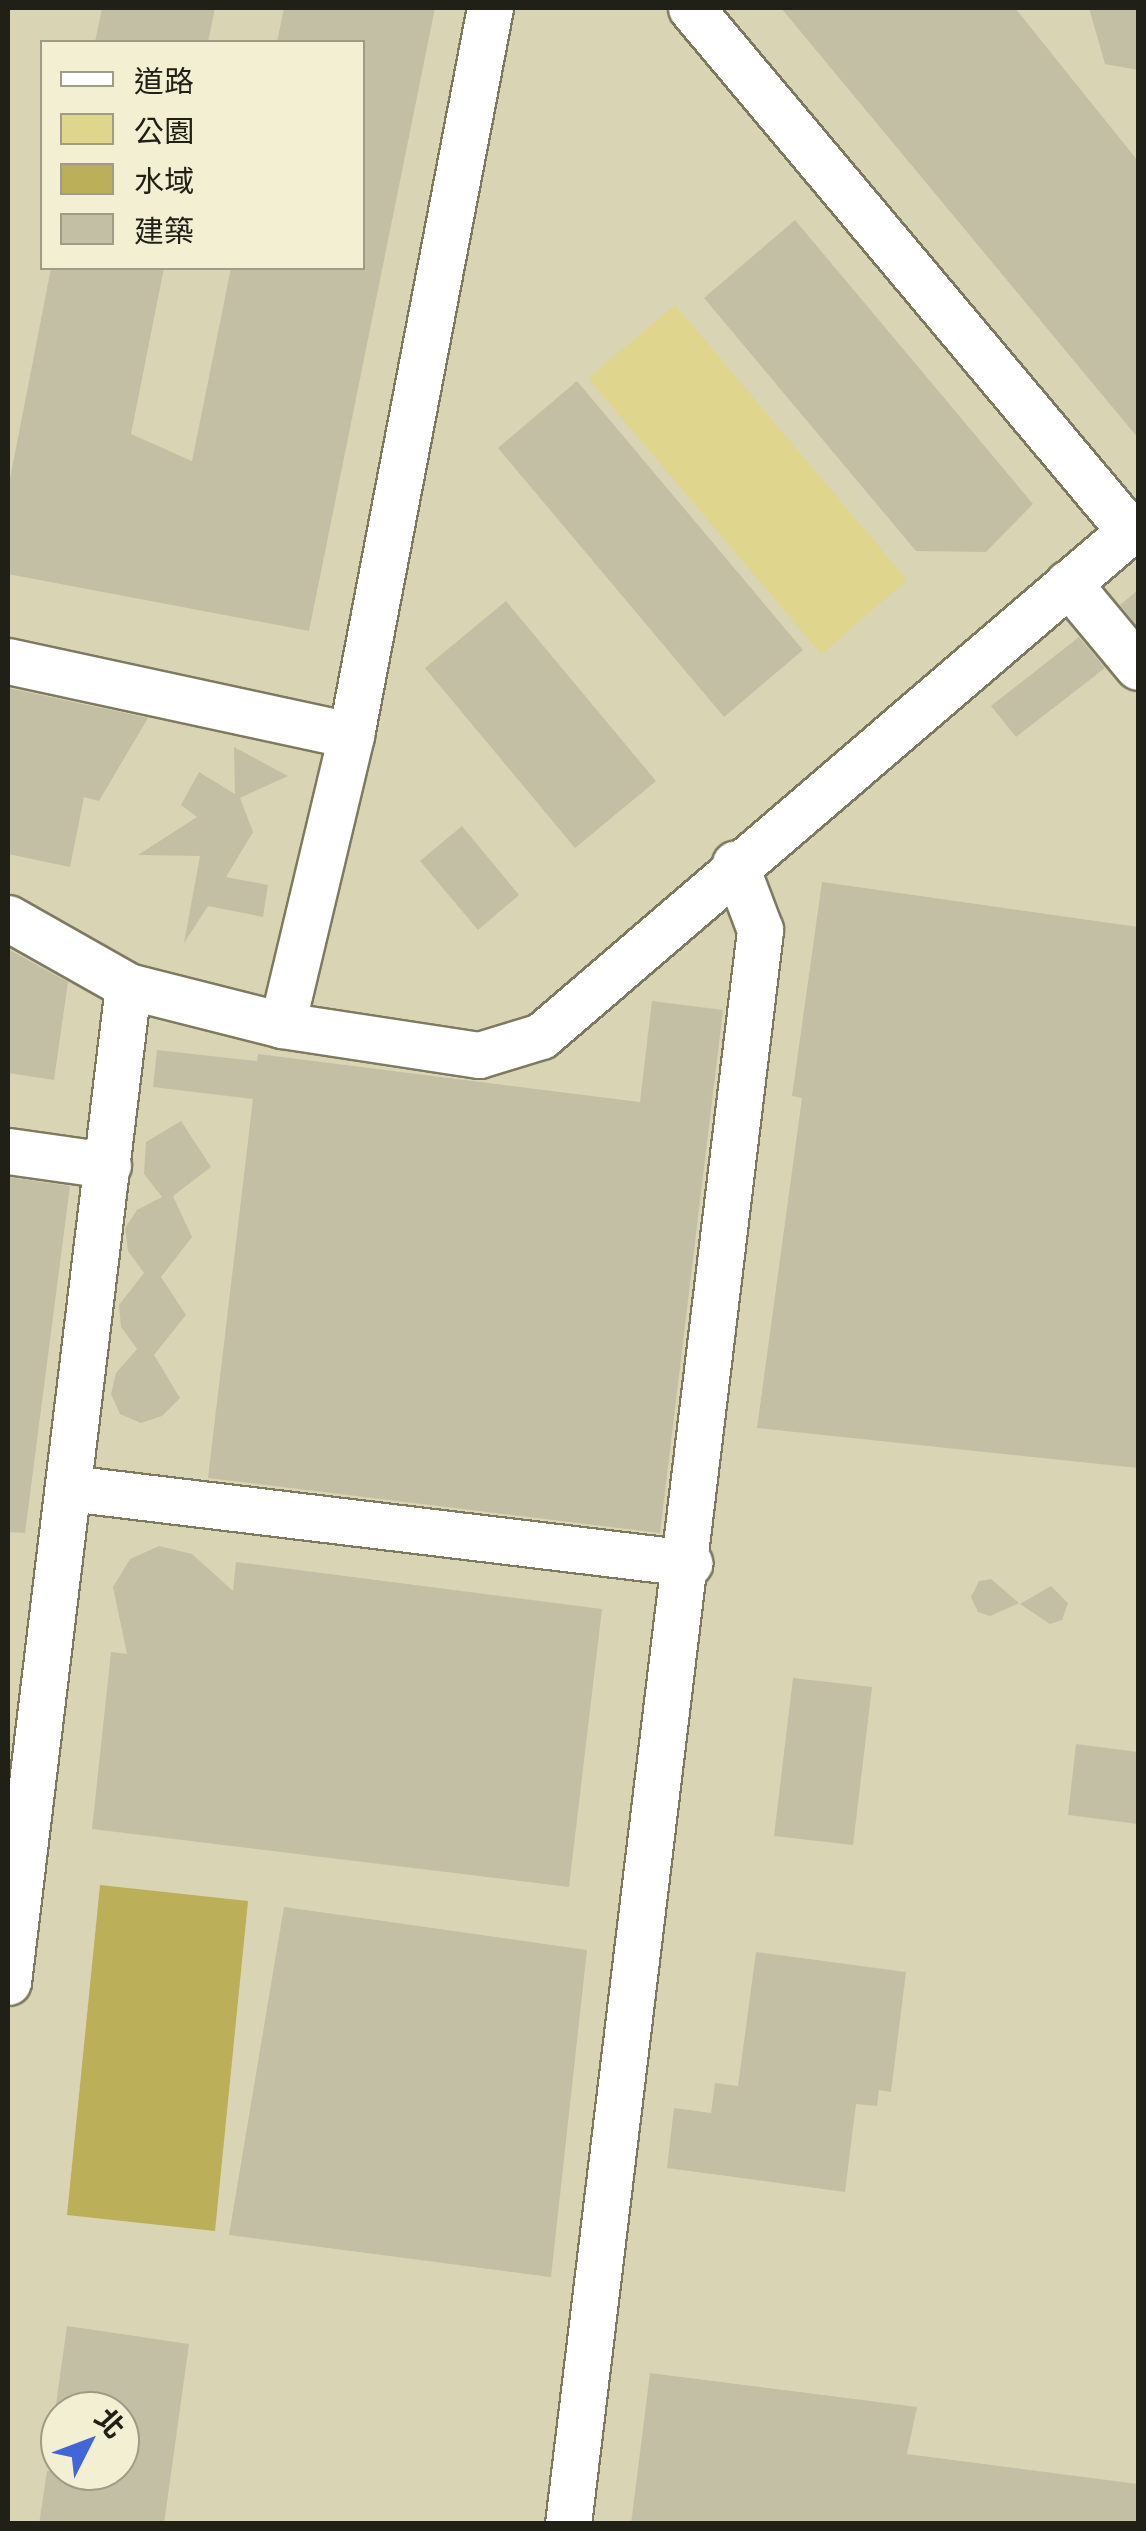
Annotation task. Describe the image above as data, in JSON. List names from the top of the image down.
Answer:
{
  "legend": [
    "道路",
    "公園",
    "水域",
    "建築"
  ],
  "north": "top right"
}
